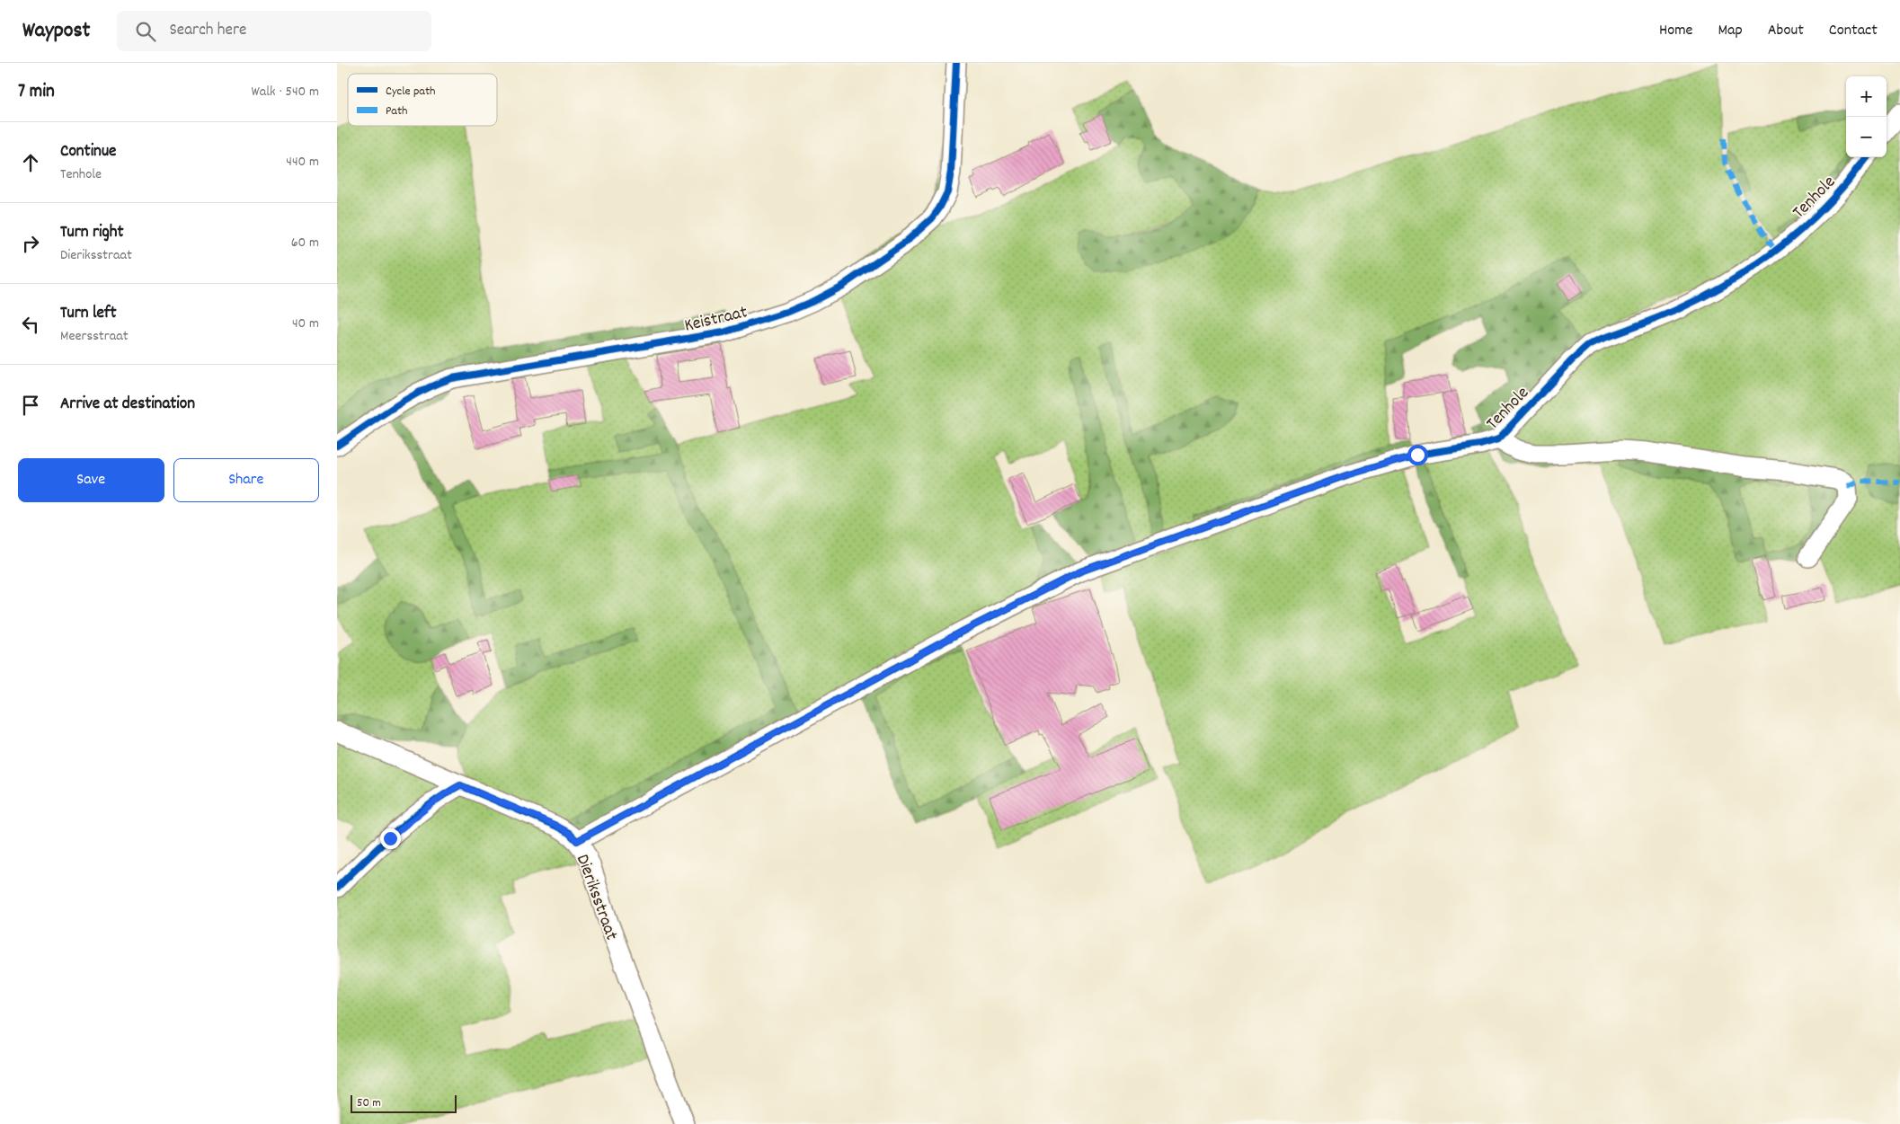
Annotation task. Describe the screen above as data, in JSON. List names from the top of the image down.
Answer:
{
  "streets": {
    "street": ["Tenhole", "Keistraat", "Dieriksstraat"]
  },
  "crossings": [
    ["Tenhole", "Dieriksstraat"]
  ],
  "legend": ["Cycle path", "Path"],
  "scale_bar": "50 m",
  "page": {
    "header": "Waypost",
    "search": "Search here",
    "nav": [
      "Home",
      "Map",
      "About",
      "Contact"
    ],
    "heading": ["7 min", "Walk · 540 m"],
    "map_buttons": ["+", "−"],
    "list": [
      ["Continue", "Tenhole", "440 m"],
      ["Turn right", "Dieriksstraat", "60 m"],
      ["Turn left", "Meersstraat", "40 m"],
      "Arrive at destination"
    ],
    "buttons": ["Save", "Share"],
    "scale": "50 m"
  }
}
